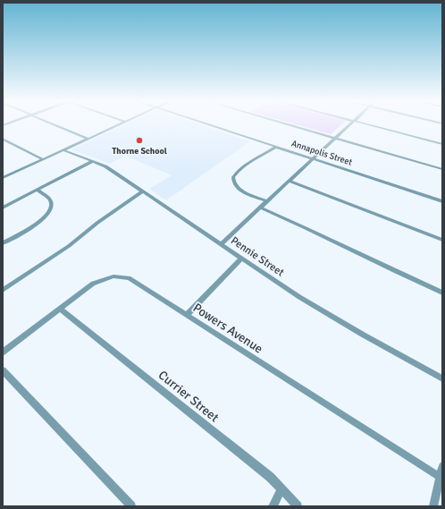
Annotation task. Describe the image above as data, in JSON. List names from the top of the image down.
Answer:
{
  "streets": {
    "street": [
      "Annapolis Street",
      "Pennie Street",
      "Powers Avenue",
      "Currier Street"
    ]
  },
  "crossings": [
    ["Powers Avenue", "Currier Street"]
  ],
  "places": ["Thorne School"]
}
